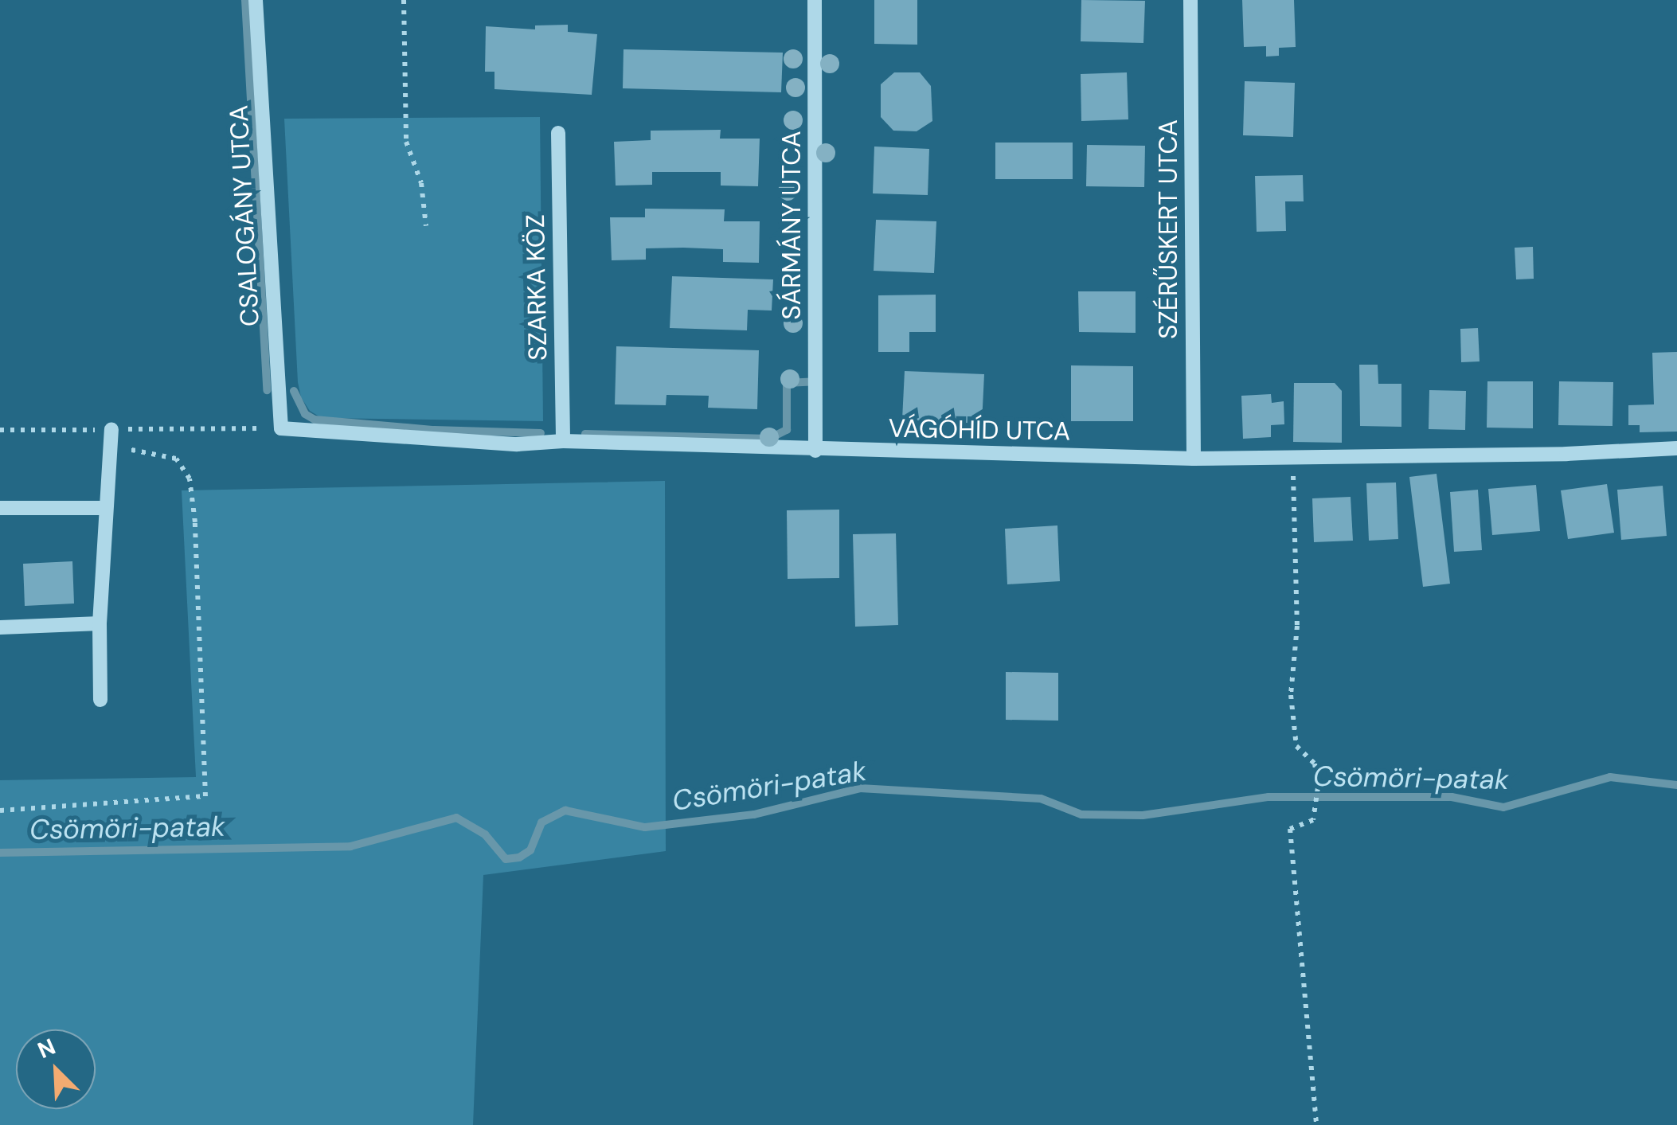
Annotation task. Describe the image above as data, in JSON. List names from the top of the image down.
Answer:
{
  "streets": {
    "street": [
      "CSALOGÁNY UTCA",
      "SÁRMÁNY UTCA",
      "SZÉRŰSKERT UTCA",
      "SZARKA KÖZ",
      "VÁGÓHÍD UTCA"
    ]
  },
  "crossings": [
    ["CSALOGÁNY UTCA", "VÁGÓHÍD UTCA"],
    ["SÁRMÁNY UTCA", "VÁGÓHÍD UTCA"],
    ["SZÉRŰSKERT UTCA", "VÁGÓHÍD UTCA"],
    ["SZARKA KÖZ", "VÁGÓHÍD UTCA"]
  ],
  "water": ["Csömöri-patak"],
  "north": "top left"
}
